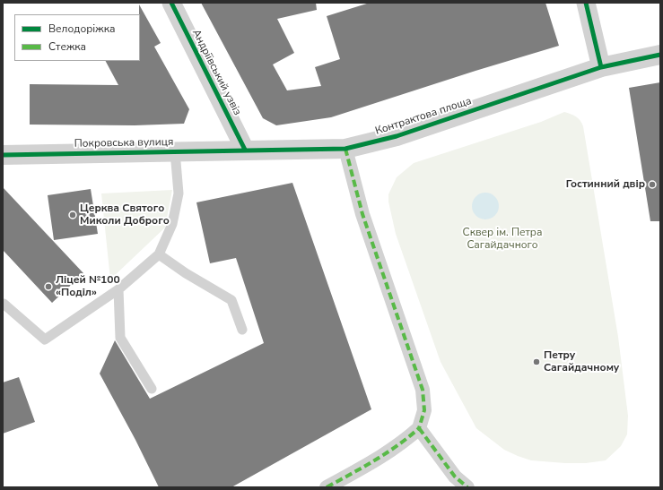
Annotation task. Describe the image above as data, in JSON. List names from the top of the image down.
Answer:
{
  "streets": {
    "street": ["Андріївський узвіз", "Контрактова площа", "Покровська вулиця"]
  },
  "crossings": [
    ["Андріївський узвіз", "Контрактова площа"],
    ["Андріївський узвіз", "Покровська вулиця"],
    ["Контрактова площа", "Покровська вулиця"]
  ],
  "parks": ["Сквер ім. Петра Сагайдачного"],
  "places": [
    "Гостинний двір",
    "Церква Святого Миколи Доброго",
    "Ліцей №100 «Поділ»",
    "Петру Сагайдачному"
  ],
  "legend": ["Велодоріжка", "Стежка"]
}
